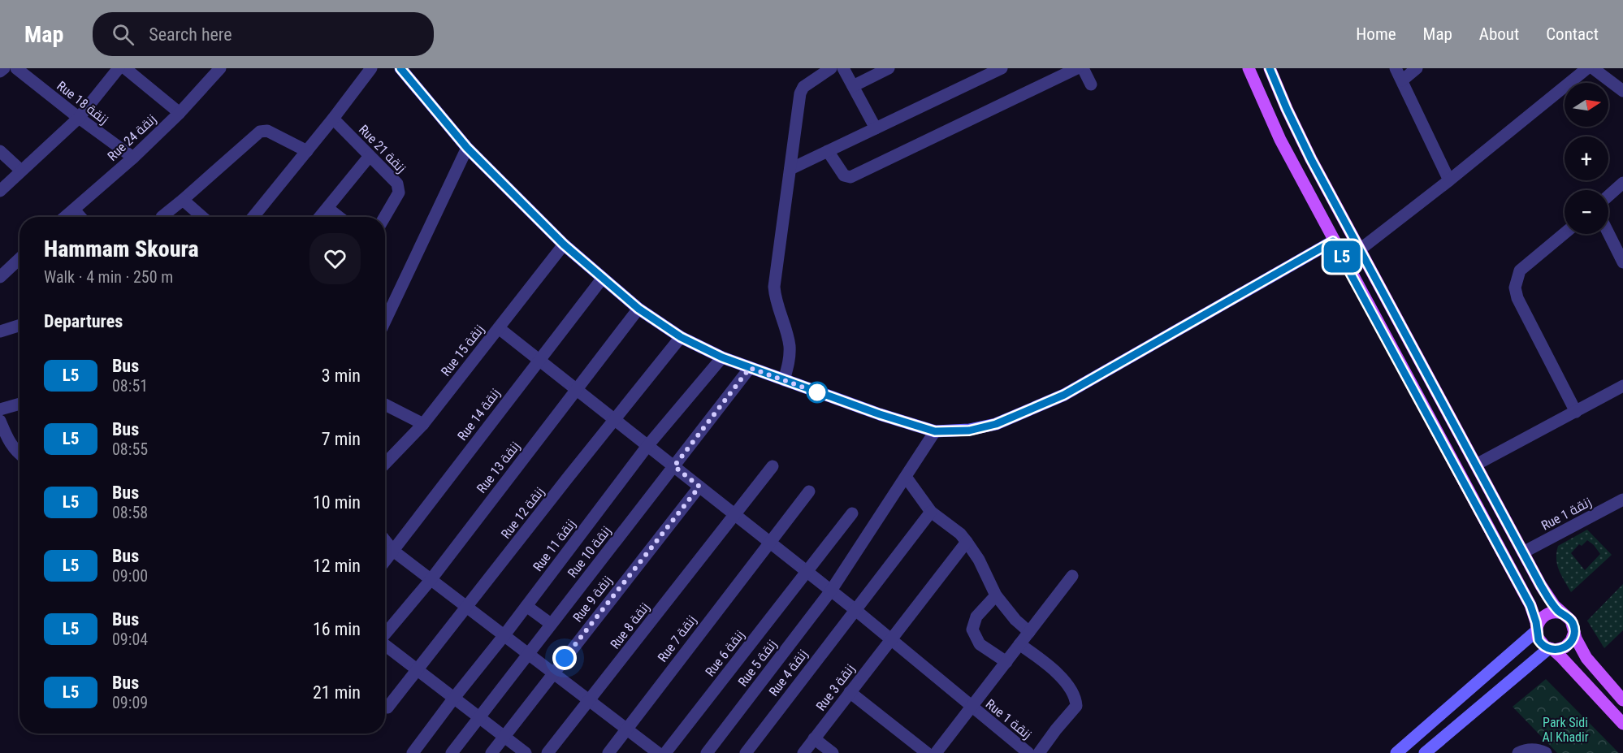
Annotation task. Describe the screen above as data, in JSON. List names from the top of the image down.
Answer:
{
  "streets": {
    "street": [
      "Rue 18 زنقة",
      "Rue 24 زنقة",
      "Rue 21 زنقة",
      "Rue 15 زنقة",
      "Rue 14 زنقة",
      "Rue 13 زنقة",
      "Rue 12 زنقة",
      "Rue 1 زنقة",
      "Rue 11 زنقة",
      "Rue 10 زنقة",
      "Rue 9 زنقة",
      "Rue 8 زنقة",
      "Rue 7 زنقة",
      "Rue 6 زنقة",
      "Rue 5 زنقة",
      "Rue 4 زنقة",
      "Rue 3 زنقة"
    ]
  },
  "crossings": [
    ["Rue 18 زنقة", "Rue 24 زنقة"],
    ["Rue 15 زنقة", "Rue 1 زنقة"],
    ["Rue 14 زنقة", "Rue 1 زنقة"],
    ["Rue 13 زنقة", "Rue 1 زنقة"],
    ["Rue 12 زنقة", "Rue 1 زنقة"],
    ["Rue 1 زنقة", "Rue 11 زنقة"],
    ["Rue 1 زنقة", "Rue 10 زنقة"],
    ["Rue 1 زنقة", "Rue 9 زنقة"],
    ["Rue 1 زنقة", "Rue 8 زنقة"],
    ["Rue 1 زنقة", "Rue 7 زنقة"],
    ["Rue 1 زنقة", "Rue 6 زنقة"],
    ["Rue 1 زنقة", "Rue 5 زنقة"],
    ["Rue 1 زنقة", "Rue 4 زنقة"],
    ["Rue 1 زنقة", "Rue 3 زنقة"]
  ],
  "parks": ["Park Sidi Al Khadir"],
  "lines": ["bus line L5"],
  "north": "right",
  "page": {
    "header": "Map",
    "search": "Search here",
    "nav": [
      "Home",
      "Map",
      "About",
      "Contact"
    ],
    "on_map": "L5",
    "map_buttons": ["+", "−"],
    "heading": [
      ["Hammam Skoura", "Walk · 4 min · 250 m"],
      "Departures"
    ],
    "list": [
      {
        "mark": "L5",
        "name": "Bus",
        "note": "08:51",
        "value": "3 min"
      },
      {
        "mark": "L5",
        "name": "Bus",
        "note": "08:55",
        "value": "7 min"
      },
      {
        "mark": "L5",
        "name": "Bus",
        "note": "08:58",
        "value": "10 min"
      },
      {
        "mark": "L5",
        "name": "Bus",
        "note": "09:00",
        "value": "12 min"
      },
      {
        "mark": "L5",
        "name": "Bus",
        "note": "09:04",
        "value": "16 min"
      },
      {
        "mark": "L5",
        "name": "Bus",
        "note": "09:09",
        "value": "21 min"
      }
    ]
  }
}
